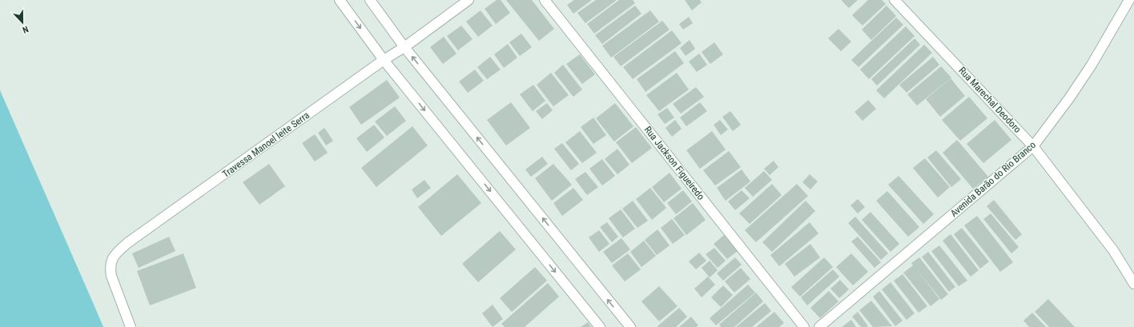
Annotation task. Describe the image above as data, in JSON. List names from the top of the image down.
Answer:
{
  "streets": {
    "street": [
      "Rua Marechal Deodoro",
      "Travessa Manoel leite Serra",
      "Rua Jackson Figueiredo",
      "Avenida Barão do Rio Branco"
    ]
  },
  "crossings": [
    ["Rua Marechal Deodoro", "Avenida Barão do Rio Branco"]
  ],
  "north": "bottom"
}
